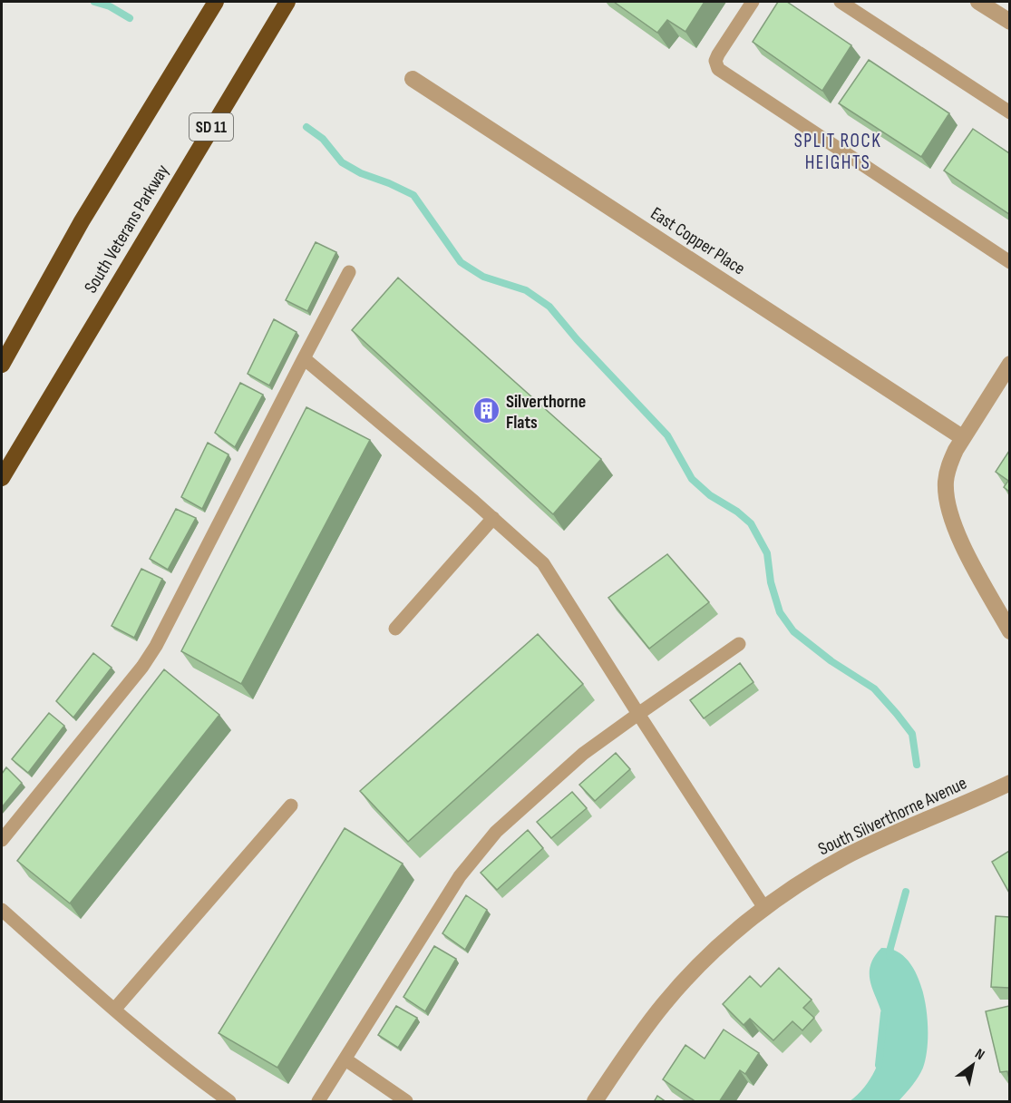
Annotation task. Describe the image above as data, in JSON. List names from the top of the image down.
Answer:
{
  "streets": {
    "highway": ["SD 11", "South Veterans Parkway"],
    "street": ["East Copper Place", "South Silverthorne Avenue"]
  },
  "districts": ["SPLIT ROCK HEIGHTS"],
  "places": {
    "building": ["Silverthorne Flats"]
  },
  "north": "top right"
}
